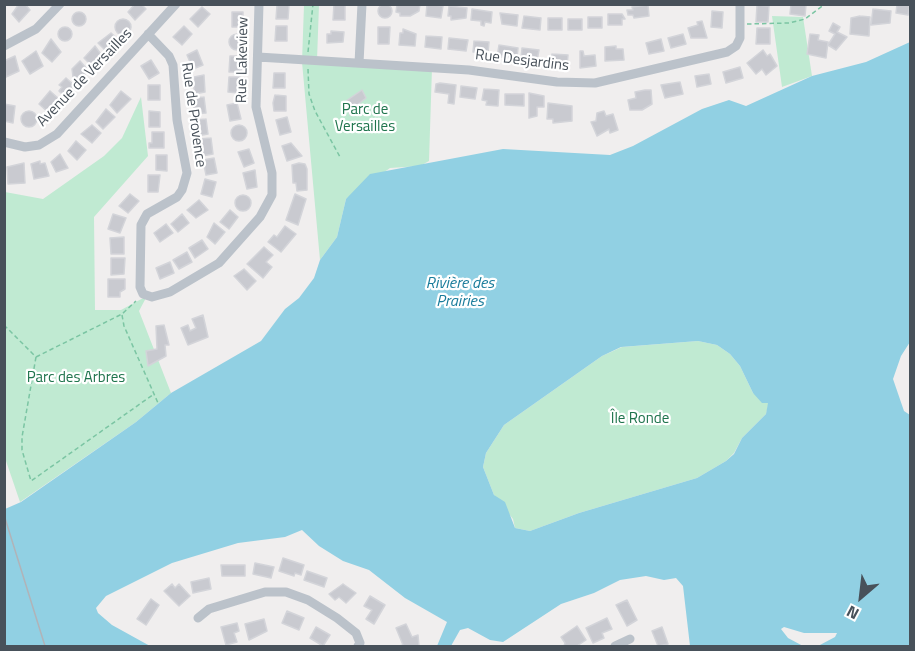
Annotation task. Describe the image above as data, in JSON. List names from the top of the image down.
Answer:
{
  "streets": {
    "street": [
      "Rue Lakeview",
      "Rue Desjardins",
      "Avenue de Versailles",
      "Rue de Provence"
    ]
  },
  "crossings": [
    ["Rue Lakeview", "Rue Desjardins"],
    ["Rue Lakeview", "Rue de Provence"],
    ["Avenue de Versailles", "Rue de Provence"]
  ],
  "water": ["Rivière des Prairies"],
  "parks": ["Parc de Versailles", "Parc des Arbres", "Île Ronde"],
  "north": "bottom left"
}
